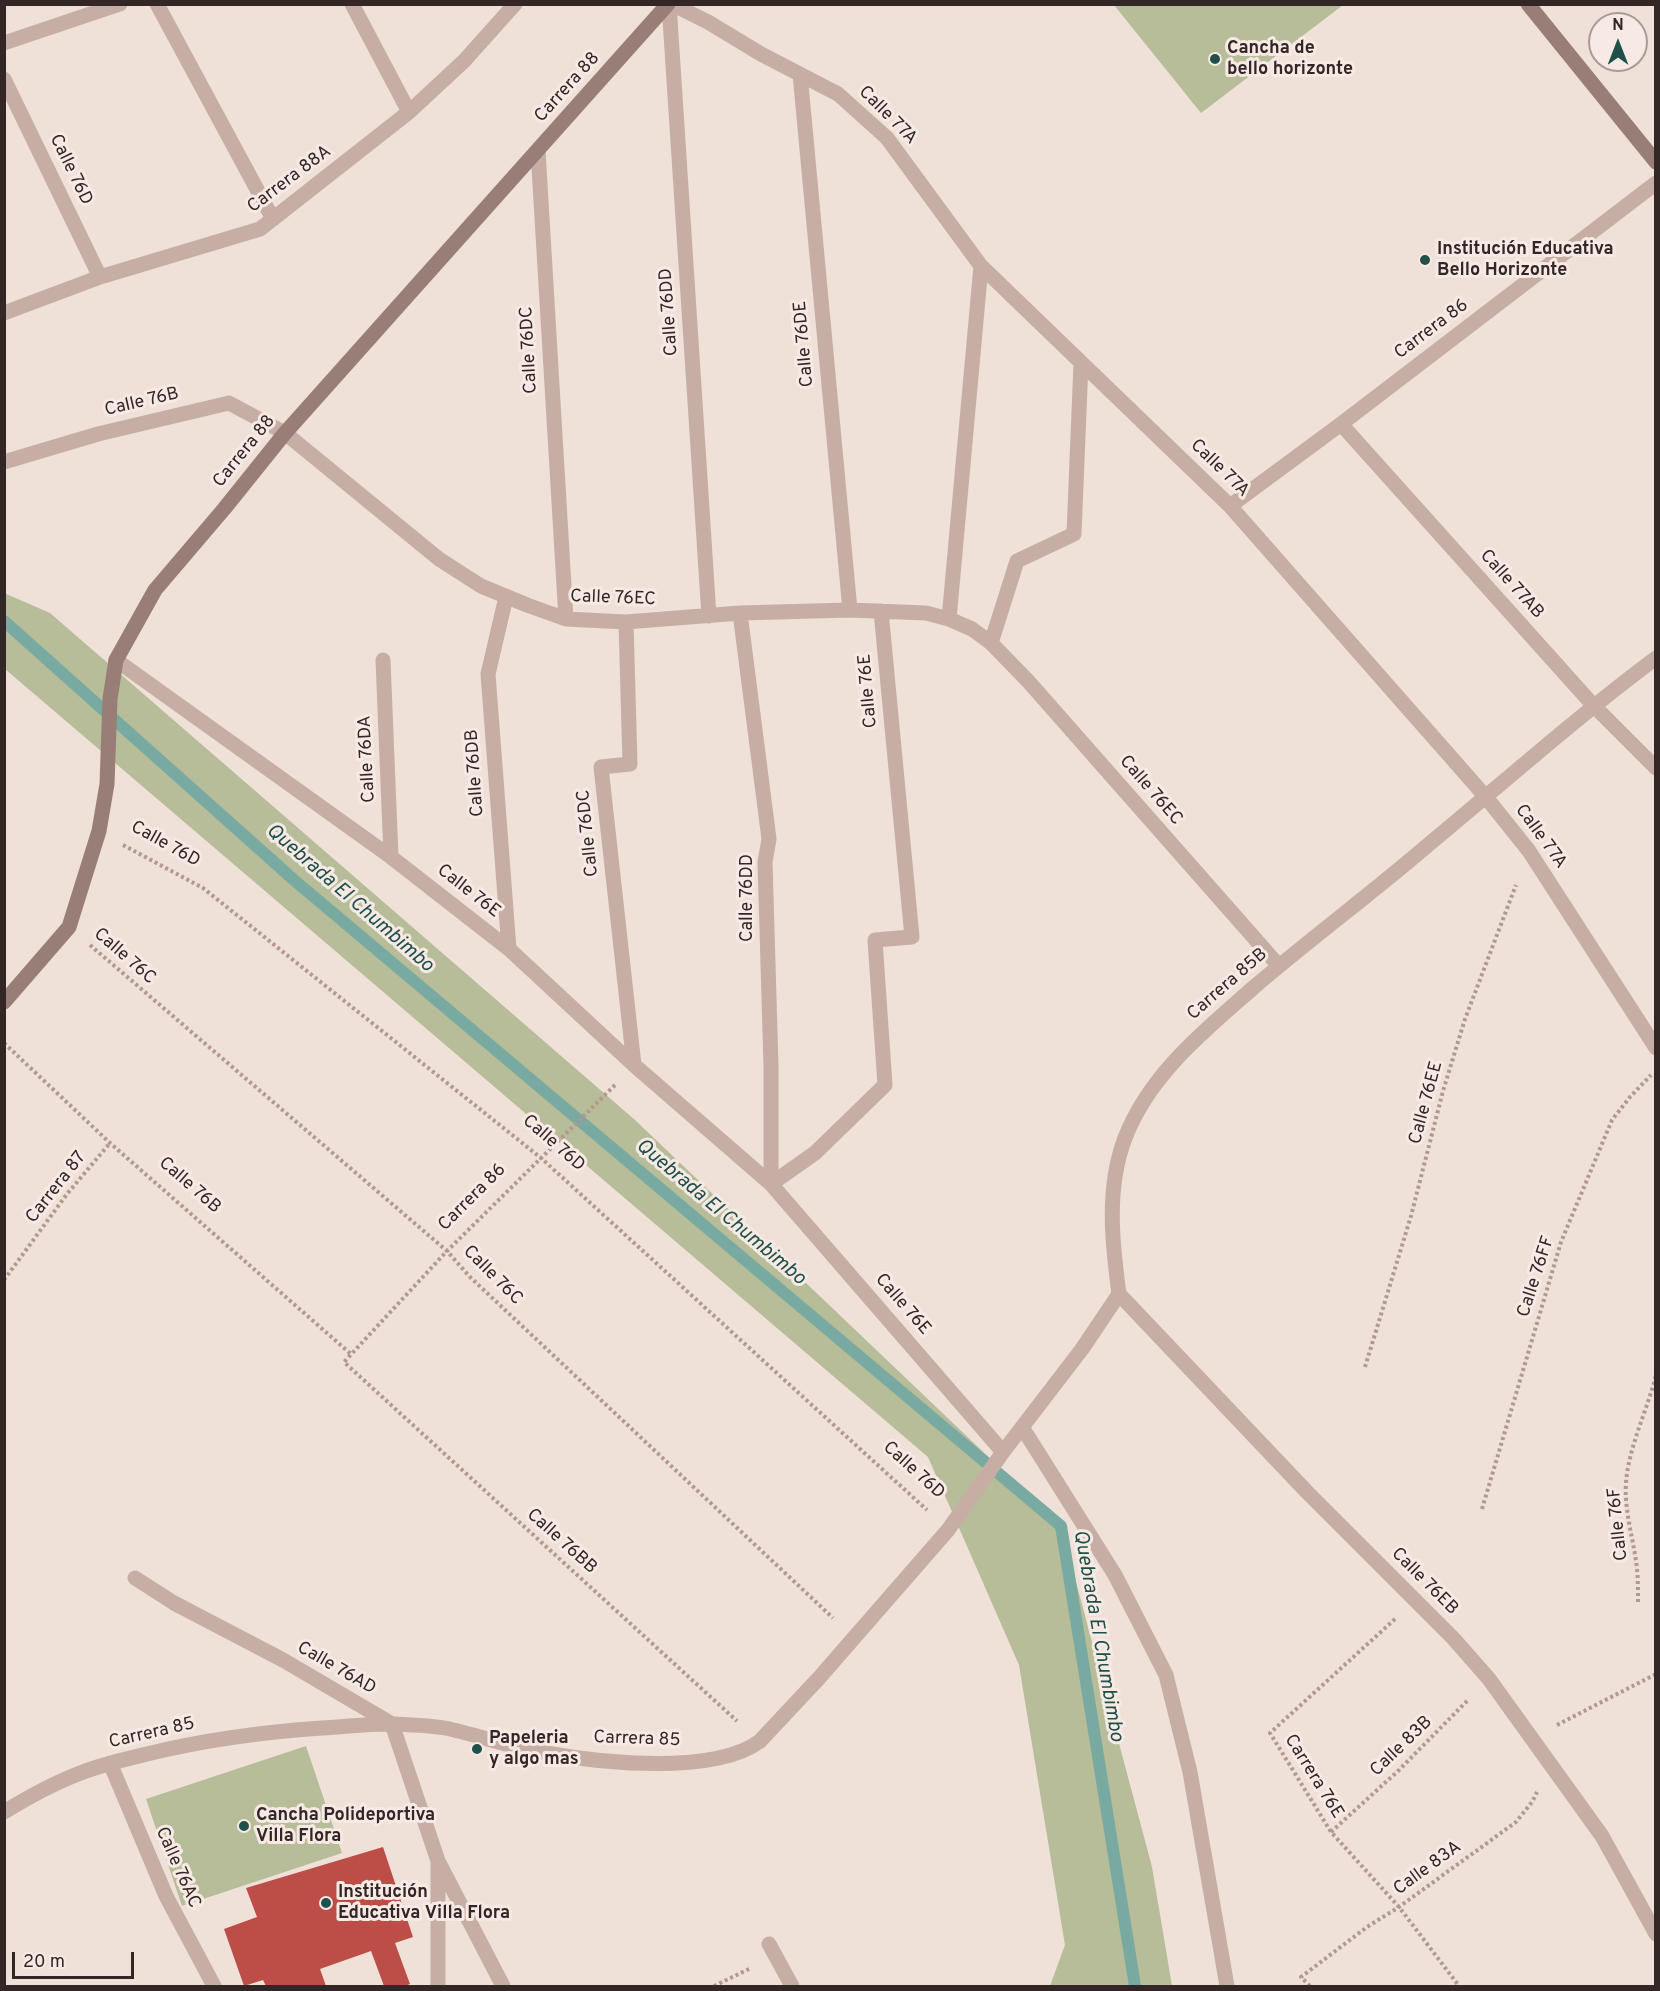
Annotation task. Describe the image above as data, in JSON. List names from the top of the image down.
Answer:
{
  "streets": {
    "street": [
      "Carrera 88",
      "Calle 77A",
      "Calle 76D",
      "Carrera 88A",
      "Calle 76DD",
      "Carrera 86",
      "Calle 76DE",
      "Calle 76DC",
      "Calle 76B",
      "Calle 77AB",
      "Calle 76EC",
      "Calle 76E",
      "Calle 76DA",
      "Calle 76DB",
      "Carrera 85B",
      "Calle 76EB",
      "Calle 76AD",
      "Carrera 85",
      "Calle 76AC"
    ],
    "path": [
      "Calle 76C",
      "Calle 76EE",
      "Carrera 87",
      "Calle 76FF",
      "Calle 76F",
      "Calle 76BB",
      "Calle 83B",
      "Carrera 76E",
      "Calle 83A"
    ]
  },
  "crossings": [
    ["Carrera 88", "Calle 77A"],
    ["Carrera 88", "Calle 76D"],
    ["Carrera 88", "Calle 76DD"],
    ["Carrera 88", "Calle 76DC"],
    ["Carrera 88", "Calle 76B"],
    ["Carrera 88", "Calle 76EC"],
    ["Carrera 88", "Calle 76E"],
    ["Carrera 88", "Calle 76C"],
    ["Calle 77A", "Calle 76DD"],
    ["Calle 77A", "Carrera 86"],
    ["Calle 77A", "Calle 76DE"],
    ["Calle 77A", "Carrera 85B"],
    ["Calle 77A", "Calle 76EE"],
    ["Calle 76D", "Carrera 88A"],
    ["Calle 76D", "Carrera 86"],
    ["Calle 76D", "Carrera 85"],
    ["Calle 76DD", "Calle 76EC"],
    ["Calle 76DD", "Calle 76E"],
    ["Carrera 86", "Calle 76DC"],
    ["Carrera 86", "Calle 76B"],
    ["Carrera 86", "Calle 77AB"],
    ["Carrera 86", "Calle 76E"],
    ["Carrera 86", "Calle 76C"],
    ["Carrera 86", "Calle 76BB"],
    ["Calle 76DE", "Calle 76EC"],
    ["Calle 76DC", "Calle 76EC"],
    ["Calle 76DC", "Calle 76E"],
    ["Calle 76B", "Calle 76EC"],
    ["Calle 76B", "Carrera 87"],
    ["Calle 77AB", "Carrera 85B"],
    ["Calle 76EC", "Calle 76E"],
    ["Calle 76EC", "Calle 76DB"],
    ["Calle 76EC", "Carrera 85B"],
    ["Calle 76E", "Calle 76DA"],
    ["Calle 76E", "Calle 76DB"],
    ["Calle 76E", "Carrera 85"],
    ["Calle 76C", "Carrera 85"],
    ["Carrera 85B", "Calle 76EB"],
    ["Calle 76BB", "Carrera 85"],
    ["Calle 76EB", "Calle 83B"],
    ["Calle 76EB", "Carrera 76E"],
    ["Calle 76EB", "Calle 83A"],
    ["Calle 76AD", "Carrera 85"],
    ["Carrera 85", "Calle 76AC"],
    ["Calle 83B", "Carrera 76E"],
    ["Carrera 76E", "Calle 83A"]
  ],
  "water": ["Quebrada El Chumbimbo"],
  "places": [
    "Cancha de bello horizonte",
    "Institución Educativa Bello Horizonte",
    "Papeleria y algo mas",
    "Cancha Polideportiva Villa Flora",
    "Institución Educativa Villa Flora"
  ],
  "scale_bar": "20 m",
  "north": "top"
}
